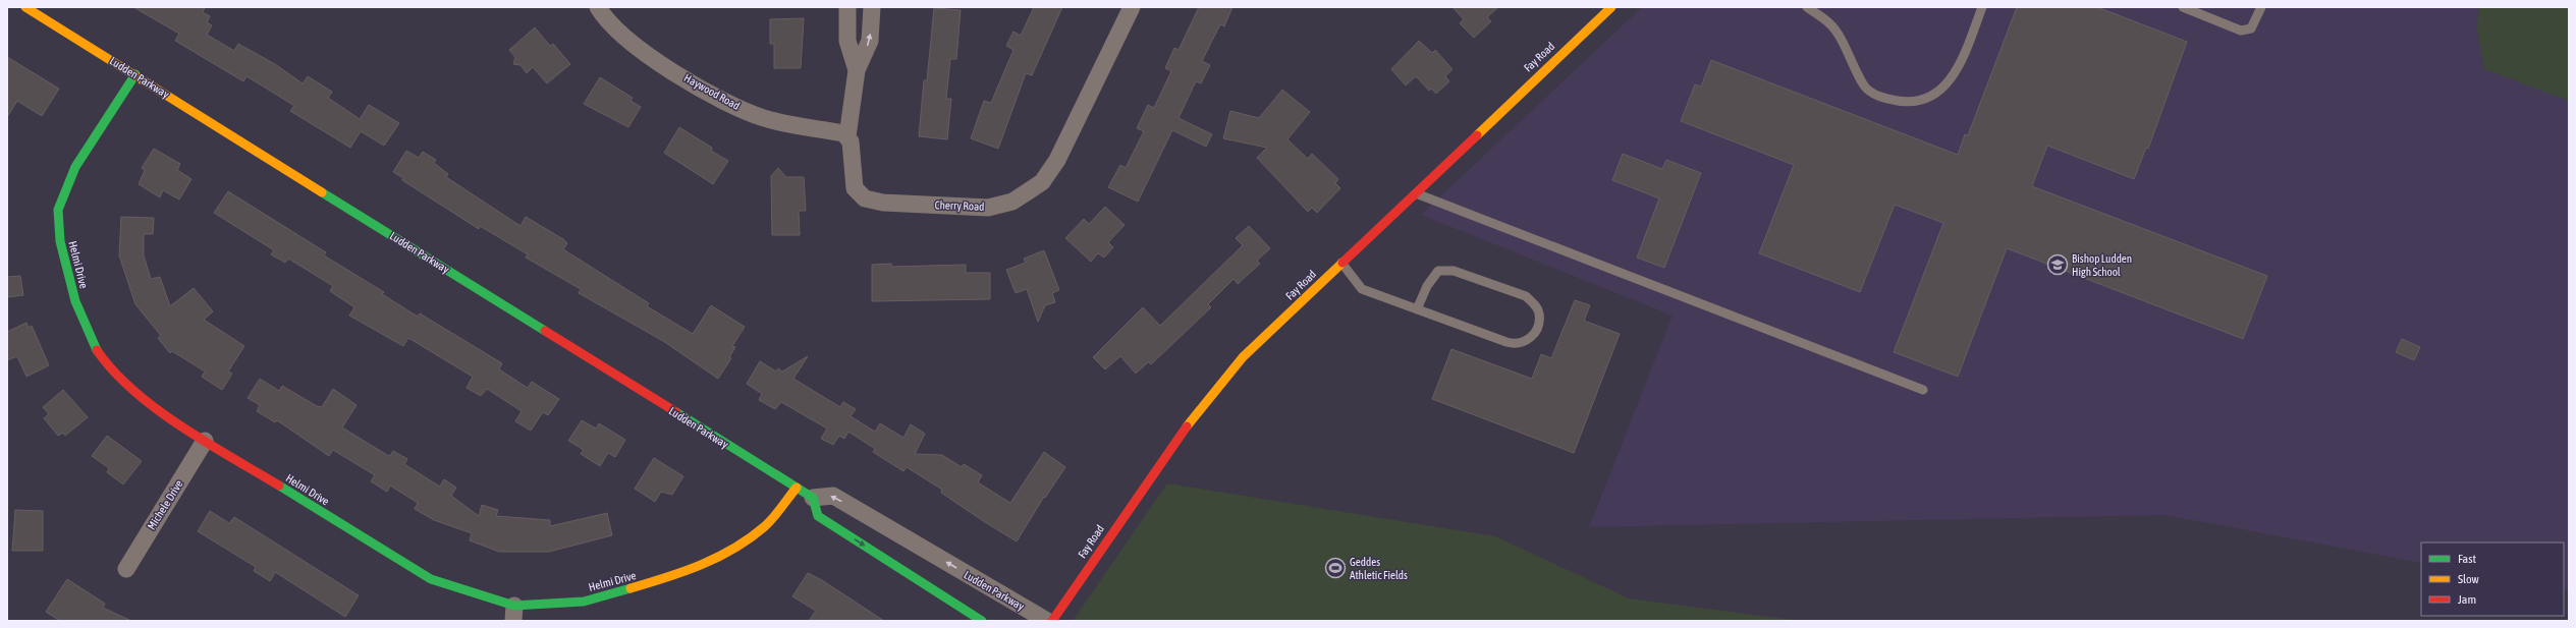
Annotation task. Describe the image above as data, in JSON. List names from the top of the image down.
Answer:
{
  "streets": {
    "street": [
      "Fay Road",
      "Ludden Parkway",
      "Haywood Road",
      "Cherry Road",
      "Helmi Drive",
      "Michele Drive"
    ]
  },
  "crossings": [
    ["Ludden Parkway", "Helmi Drive"],
    ["Haywood Road", "Cherry Road"],
    ["Helmi Drive", "Michele Drive"]
  ],
  "places": {
    "school or university": ["Bishop Ludden High School"],
    "sports": ["Geddes Athletic Fields"]
  },
  "legend": ["Fast", "Slow", "Jam"]
}
